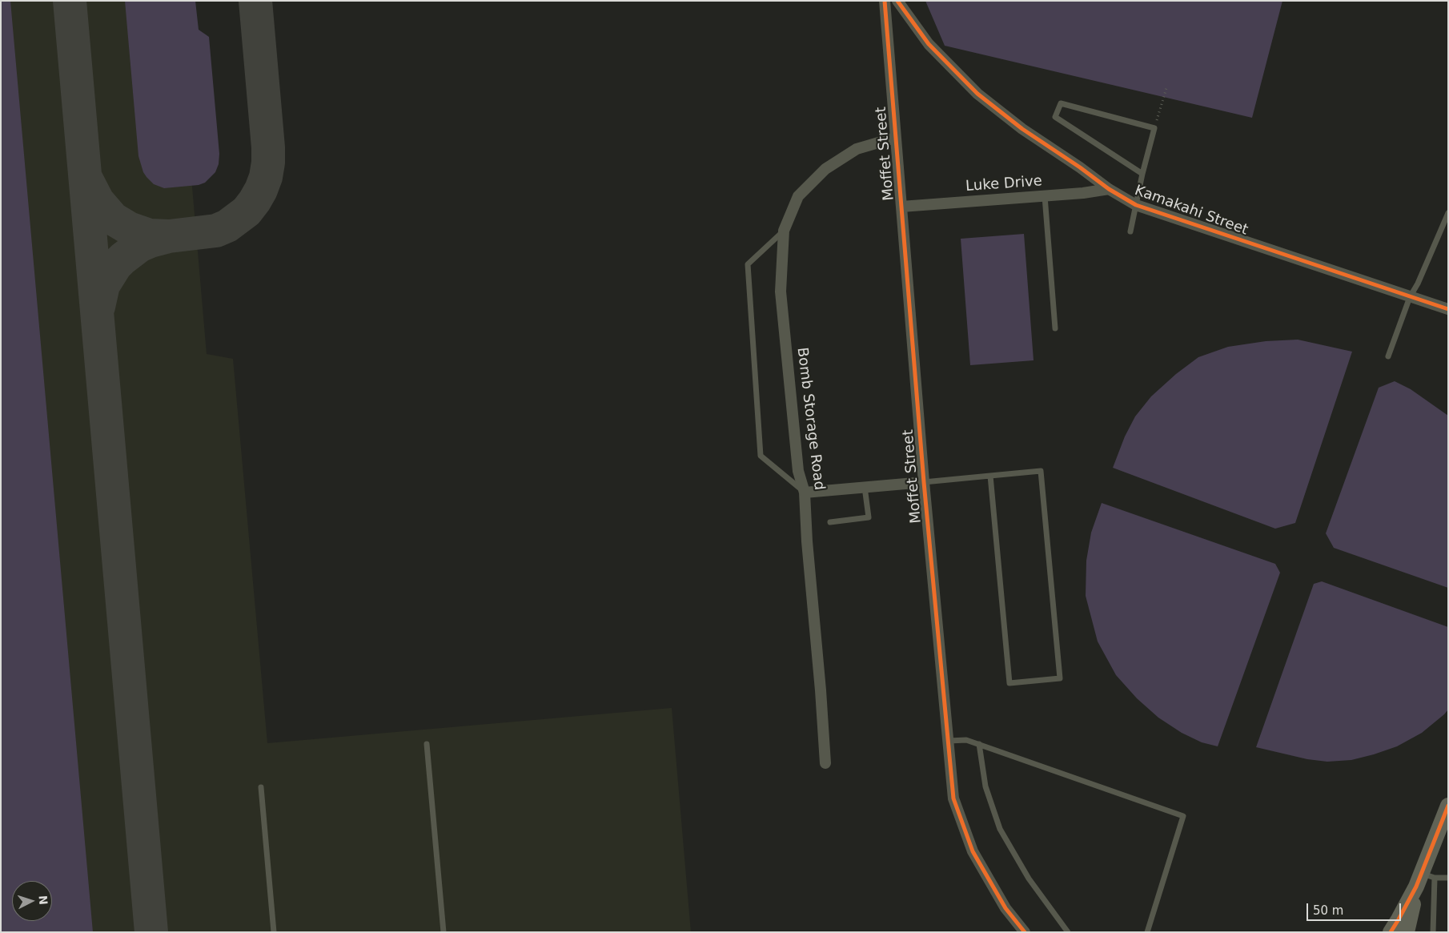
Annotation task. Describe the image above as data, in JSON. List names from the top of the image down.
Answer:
{
  "streets": {
    "street": [
      "Moffet Street",
      "Luke Drive",
      "Kamakahi Street",
      "Bomb Storage Road"
    ]
  },
  "crossings": [
    ["Moffet Street", "Luke Drive"],
    ["Moffet Street", "Bomb Storage Road"],
    ["Luke Drive", "Kamakahi Street"]
  ],
  "scale_bar": "50 m",
  "north": "right"
}
